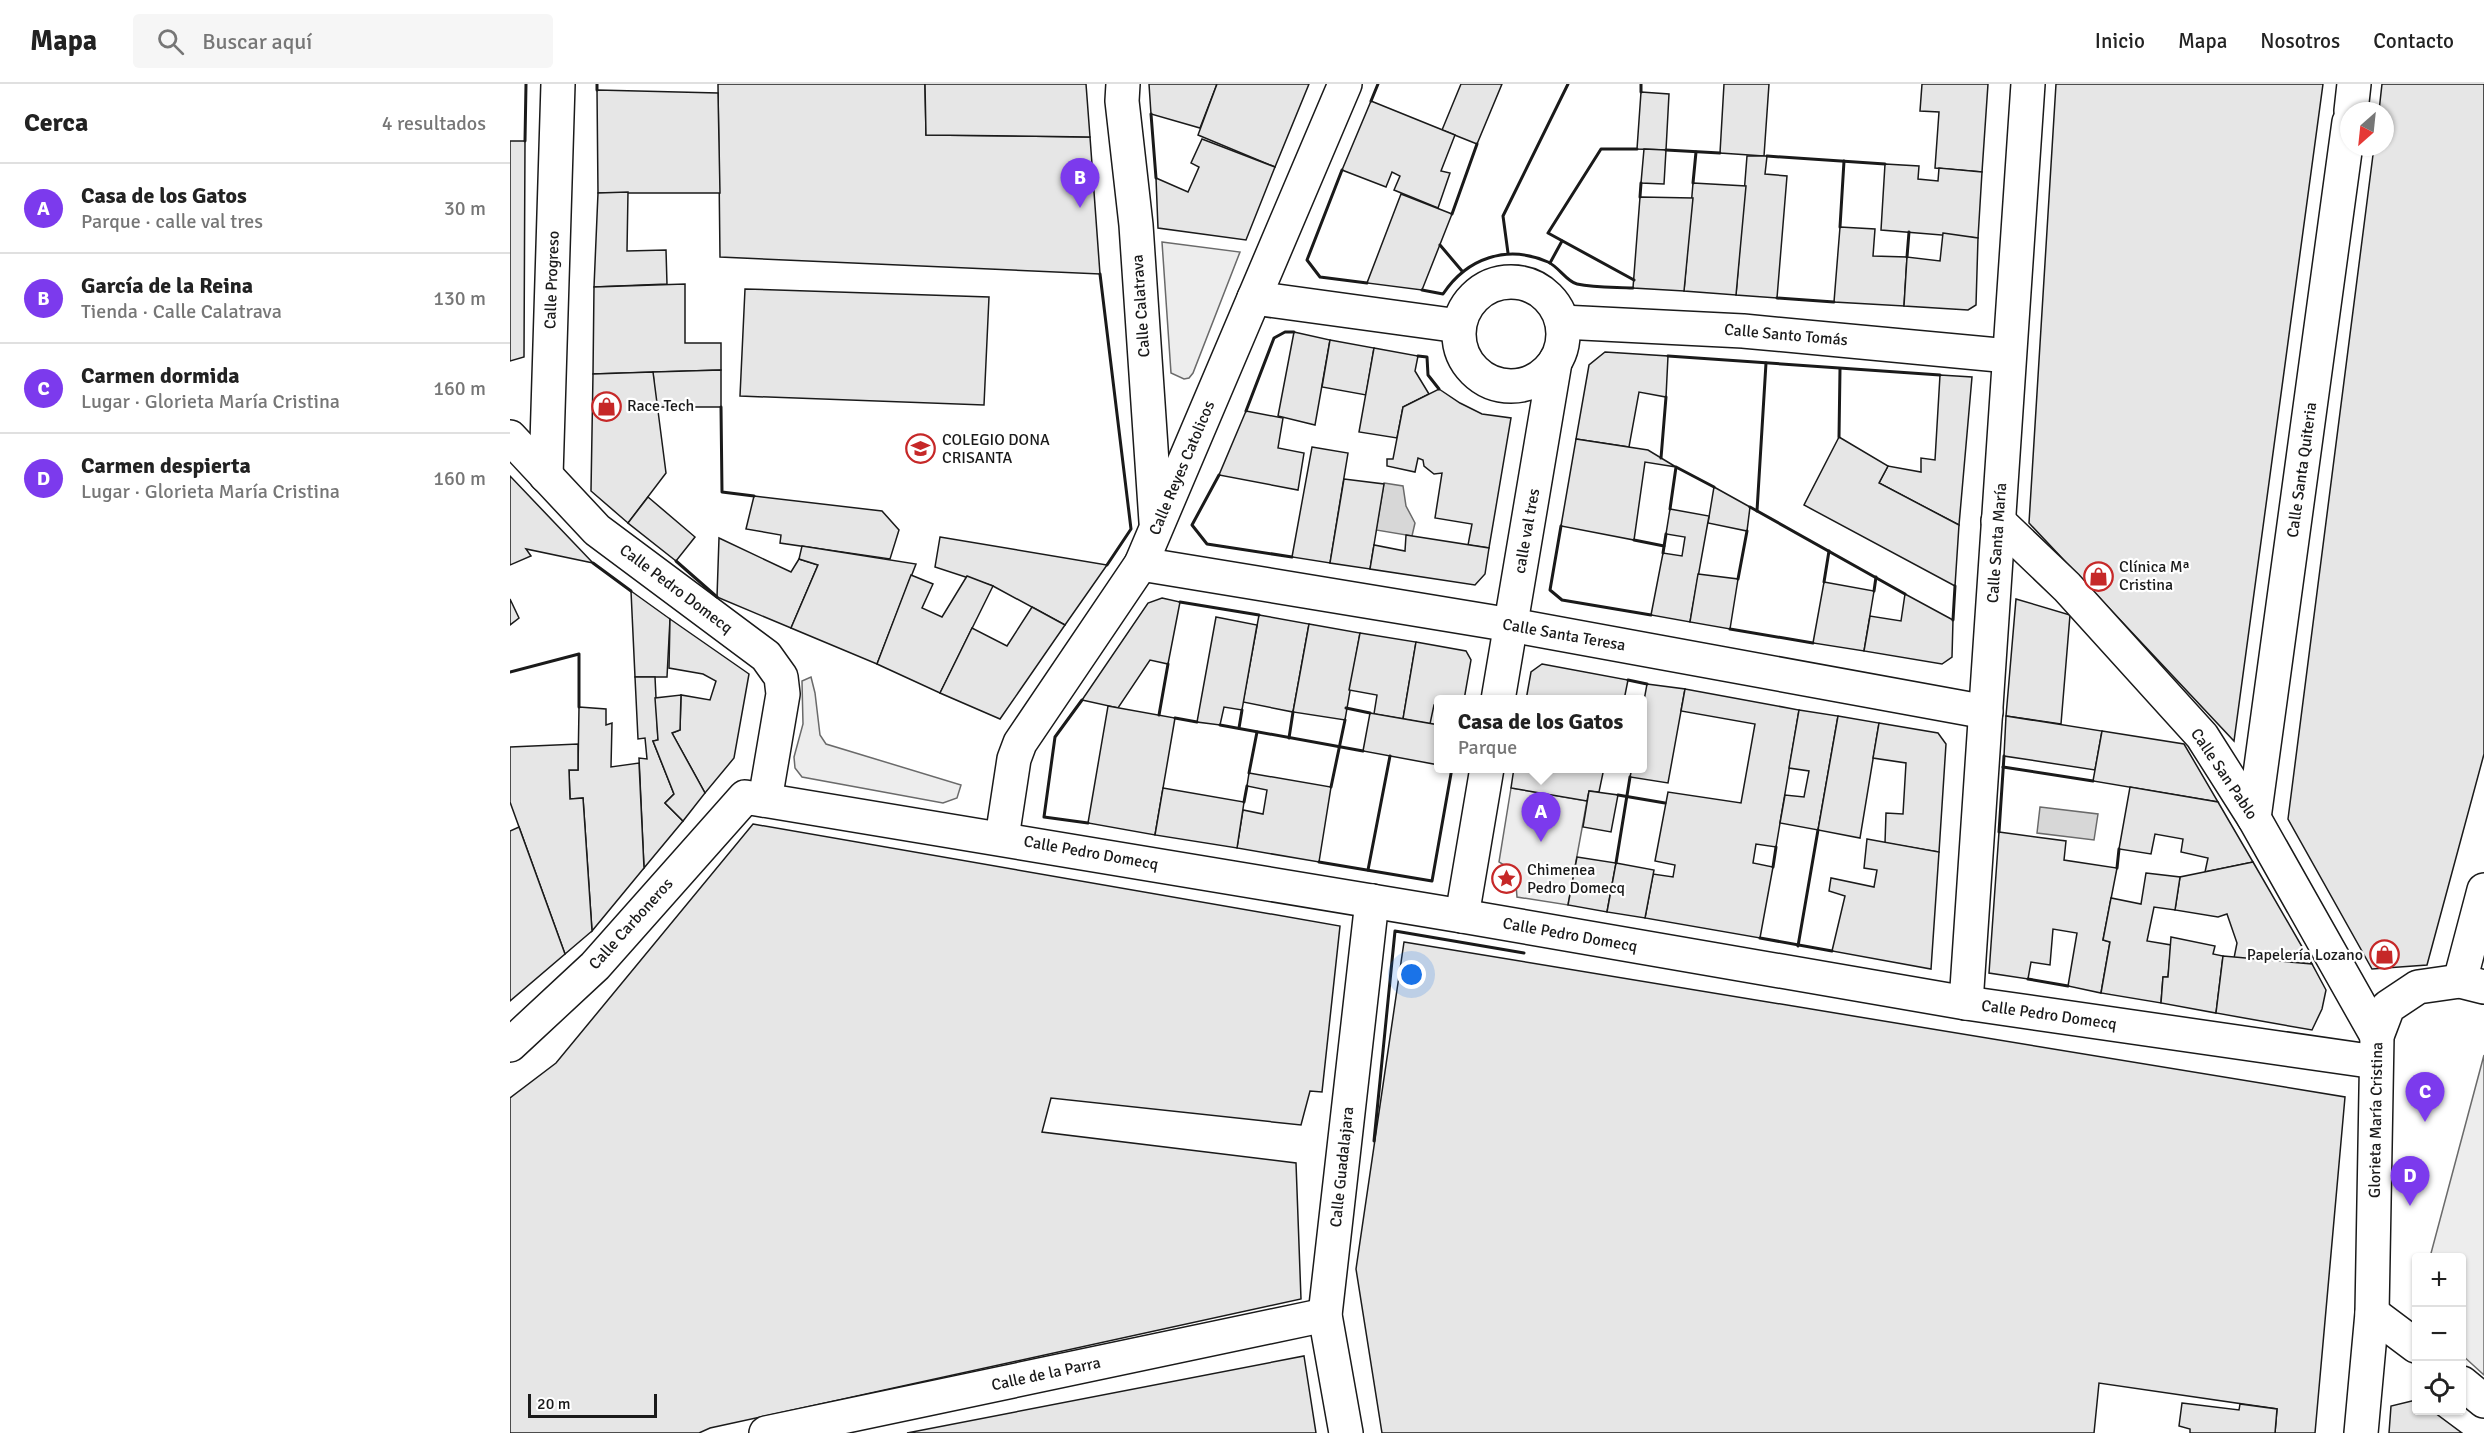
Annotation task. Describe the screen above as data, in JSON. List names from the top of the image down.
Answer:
{
  "streets": {
    "street": [
      "Calle Progreso",
      "Calle Calatrava",
      "Calle Santo Tomás",
      "Calle Reyes Catolicos",
      "Calle Santa Quiteria",
      "calle val tres",
      "Calle Santa María",
      "Calle Pedro Domecq",
      "Calle Santa Teresa",
      "Calle San Pablo",
      "Calle Carboneros",
      "Glorieta María Cristina",
      "Calle Guadalajara",
      "Calle de la Parra"
    ]
  },
  "crossings": [
    ["Calle Progreso", "Calle Pedro Domecq"],
    ["Calle Calatrava", "Calle Reyes Catolicos"],
    ["Calle Santo Tomás", "calle val tres"],
    ["Calle Santo Tomás", "Calle Santa María"],
    ["Calle Reyes Catolicos", "Calle Pedro Domecq"],
    ["Calle Reyes Catolicos", "Calle Santa Teresa"],
    ["Calle Santa Quiteria", "Calle San Pablo"],
    ["calle val tres", "Calle Santa Teresa"],
    ["Calle Santa María", "Calle Pedro Domecq"],
    ["Calle Santa María", "Calle Santa Teresa"],
    ["Calle Santa María", "Calle San Pablo"],
    ["Calle Pedro Domecq", "Calle San Pablo"],
    ["Calle Pedro Domecq", "Calle Carboneros"],
    ["Calle Pedro Domecq", "Glorieta María Cristina"],
    ["Calle Pedro Domecq", "Calle Guadalajara"],
    ["Calle San Pablo", "Glorieta María Cristina"],
    ["Calle Guadalajara", "Calle de la Parra"]
  ],
  "places": {
    "shop": ["Race Tech", "Clínica Mª Cristina", "Papelería Lozano"],
    "school or university": ["COLEGIO DONA CRISANTA"],
    "place": ["Chimenea Pedro Domecq"]
  },
  "scale_bar": "20 m",
  "north": "bottom left",
  "page": {
    "header": "Mapa",
    "search": "Buscar aquí",
    "nav": [
      "Inicio",
      "Mapa",
      "Nosotros",
      "Contacto"
    ],
    "heading": ["Cerca", "4 resultados"],
    "pins": [
      "B",
      "A",
      "C",
      "D"
    ],
    "list": [
      {
        "mark": "A",
        "name": "Casa de los Gatos",
        "note": "Parque · calle val tres",
        "value": "30 m"
      },
      {
        "mark": "B",
        "name": "García de la Reina",
        "note": "Tienda · Calle Calatrava",
        "value": "130 m"
      },
      {
        "mark": "C",
        "name": "Carmen dormida",
        "note": "Lugar · Glorieta María Cristina",
        "value": "160 m"
      },
      {
        "mark": "D",
        "name": "Carmen despierta",
        "note": "Lugar · Glorieta María Cristina",
        "value": "160 m"
      }
    ],
    "popup": ["Casa de los Gatos", "Parque"],
    "map_buttons": ["+", "−"],
    "scale": "20 m"
  }
}
